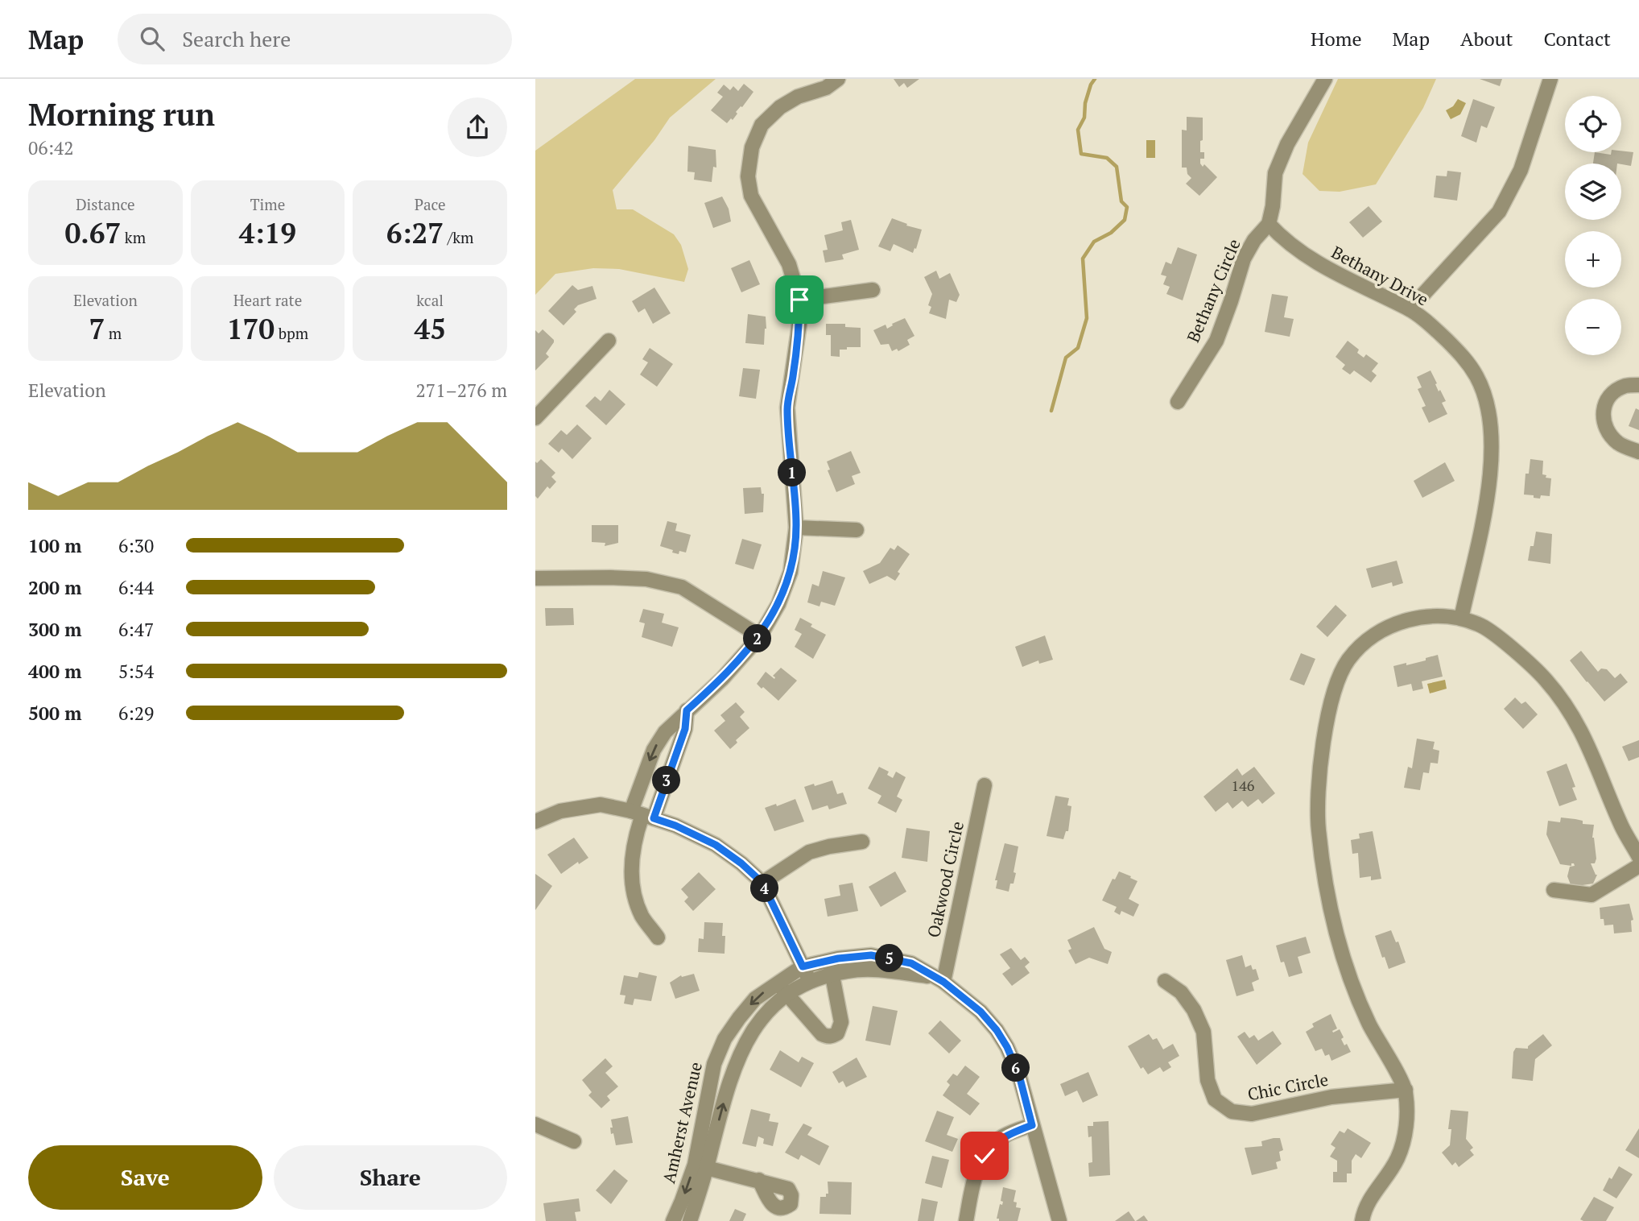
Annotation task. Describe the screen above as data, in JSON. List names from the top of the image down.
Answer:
{
  "streets": {
    "street": [
      "Bethany Drive",
      "Bethany Circle",
      "Oakwood Circle",
      "Chic Circle",
      "Amherst Avenue"
    ]
  },
  "crossings": [
    ["Bethany Drive", "Bethany Circle"],
    ["Oakwood Circle", "Amherst Avenue"]
  ],
  "house_numbers": ["146"],
  "page": {
    "header": "Map",
    "search": "Search here",
    "nav": [
      "Home",
      "Map",
      "About",
      "Contact"
    ],
    "heading": ["Morning run", "06:42"],
    "map_buttons": ["+", "−"],
    "stats": [
      ["Distance", "0.67 km"],
      ["Time", "4:19"],
      ["Pace", "6:27 /km"],
      ["Elevation", "7 m"],
      ["Heart rate", "170 bpm"],
      ["kcal", "45"]
    ],
    "chart": ["Elevation", "271–276 m"],
    "pins": [
      "1",
      "2",
      "3",
      "4",
      "5",
      "6"
    ],
    "list": [
      {
        "name": "100 m",
        "note": "6:30"
      },
      {
        "name": "200 m",
        "note": "6:44"
      },
      {
        "name": "300 m",
        "note": "6:47"
      },
      {
        "name": "400 m",
        "note": "5:54"
      },
      {
        "name": "500 m",
        "note": "6:29"
      }
    ],
    "buttons": ["Save", "Share"]
  }
}
